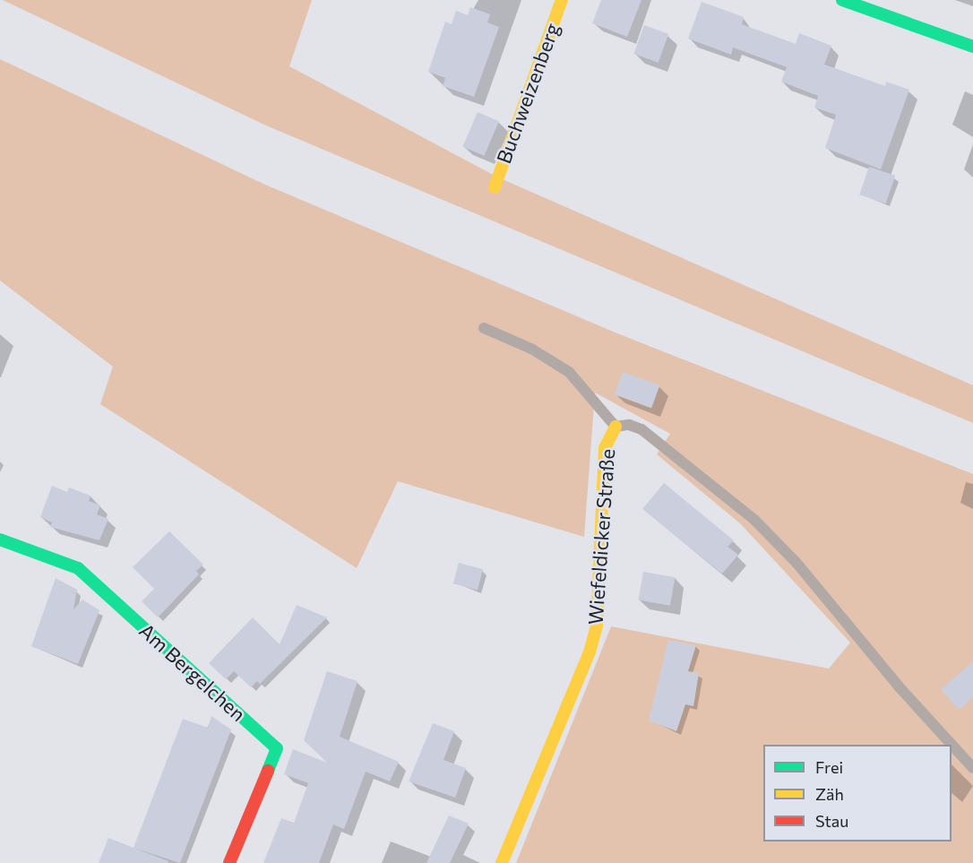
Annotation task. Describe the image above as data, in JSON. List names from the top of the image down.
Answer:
{
  "streets": {
    "street": ["Buchweizenberg", "Wiefeldicker Straße", "Am Bergelchen"]
  },
  "legend": ["Frei", "Zäh", "Stau"]
}
